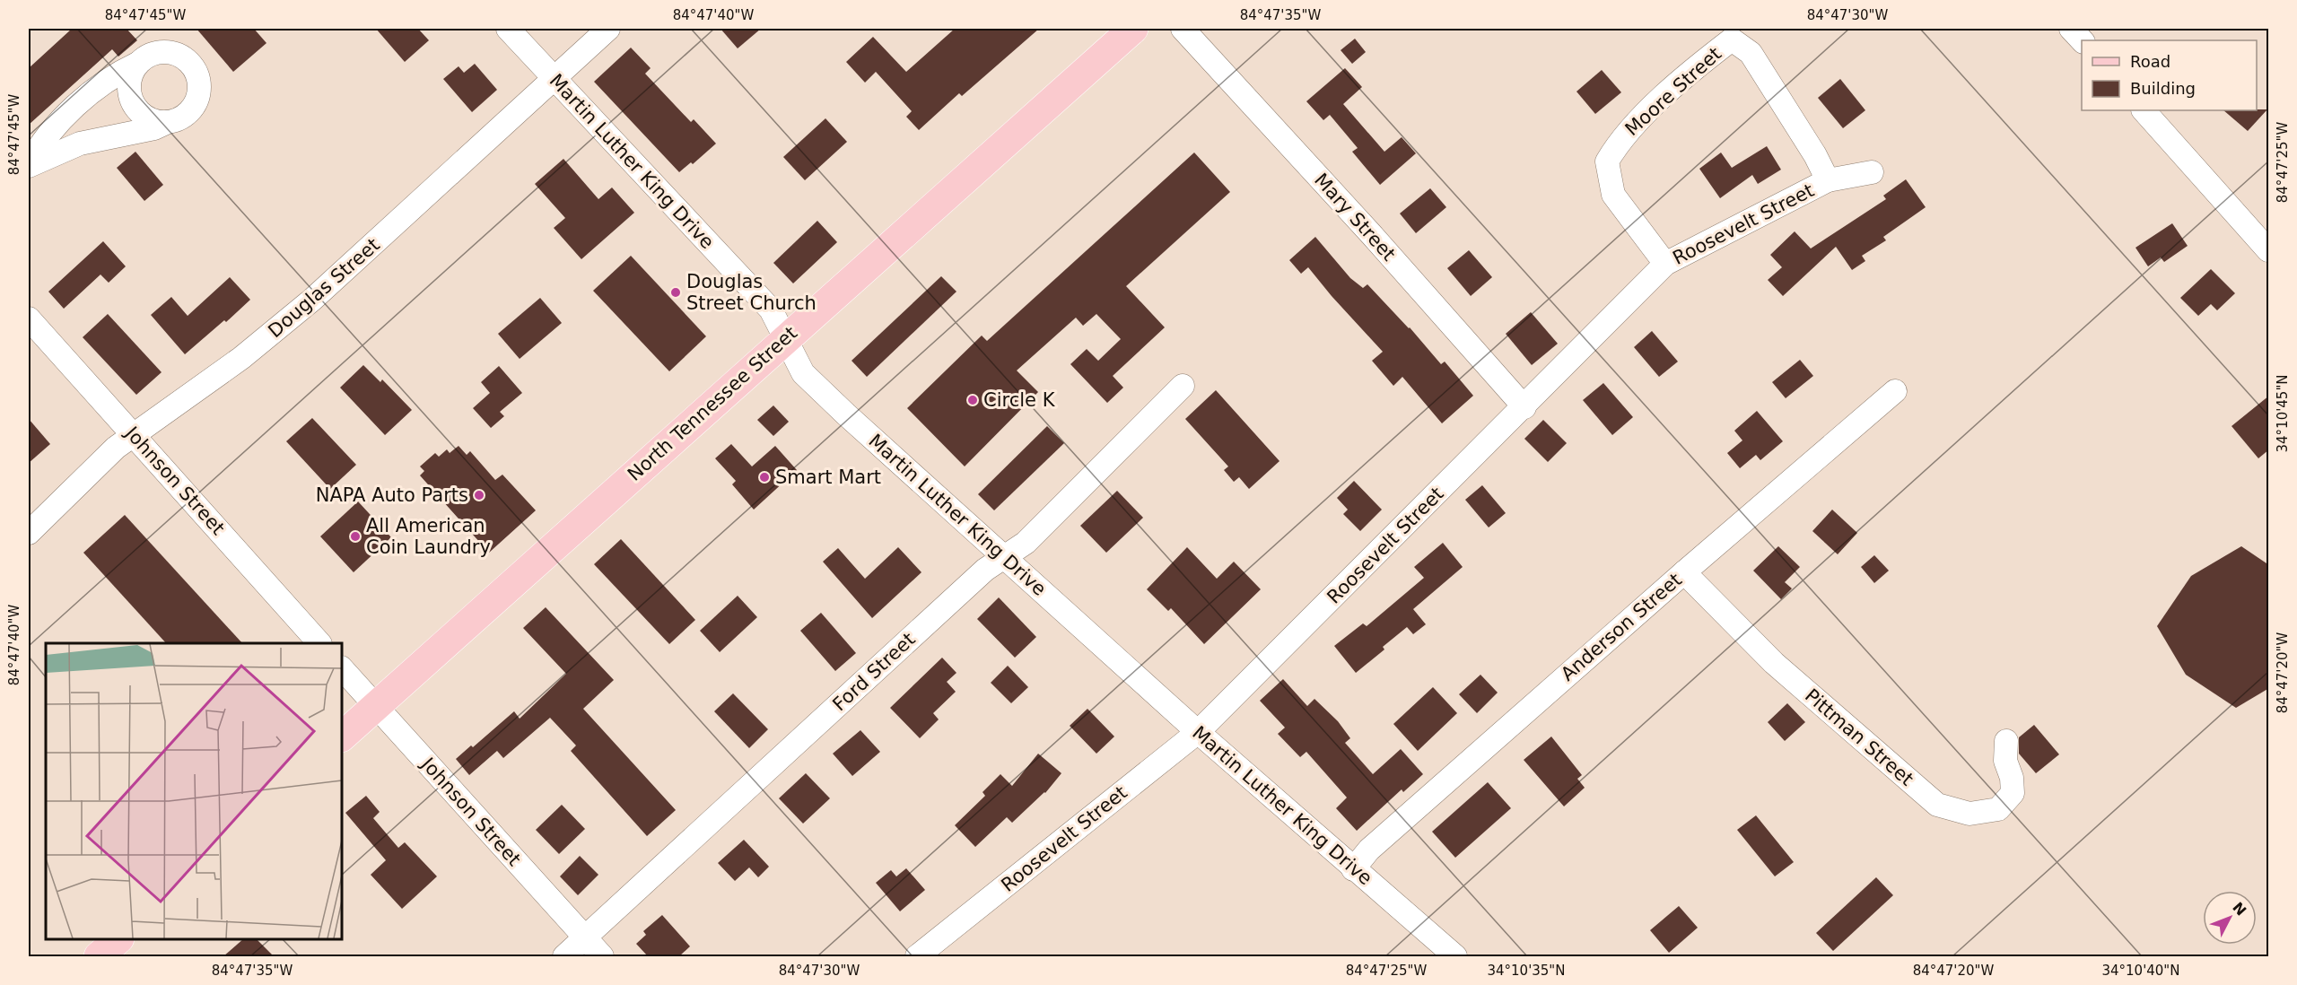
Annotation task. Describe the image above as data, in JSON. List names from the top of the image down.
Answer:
{
  "streets": {
    "main road": ["North Tennessee Street"],
    "street": [
      "Moore Street",
      "Martin Luther King Drive",
      "Mary Street",
      "Roosevelt Street",
      "Douglas Street",
      "Johnson Street",
      "Anderson Street",
      "Ford Street",
      "Pittman Street"
    ]
  },
  "crossings": [
    ["Moore Street", "Roosevelt Street"],
    ["Martin Luther King Drive", "Roosevelt Street"],
    ["Martin Luther King Drive", "Douglas Street"],
    ["Martin Luther King Drive", "North Tennessee Street"],
    ["Martin Luther King Drive", "Anderson Street"],
    ["Martin Luther King Drive", "Ford Street"],
    ["Mary Street", "Roosevelt Street"],
    ["Douglas Street", "Johnson Street"],
    ["North Tennessee Street", "Johnson Street"],
    ["Johnson Street", "Ford Street"],
    ["Anderson Street", "Pittman Street"]
  ],
  "places": [
    "Douglas Street Church",
    "Circle K",
    "Smart Mart",
    "NAPA Auto Parts",
    "All American Coin Laundry"
  ],
  "legend": ["Road", "Building"],
  "north": "top right",
  "coordinates": [
    "84°47'45\"W",
    "84°47'40\"W",
    "84°47'35\"W",
    "84°47'30\"W",
    "84°47'25\"W",
    "34°10'45\"N",
    "84°47'20\"W",
    "34°10'35\"N",
    "34°10'40\"N"
  ]
}
